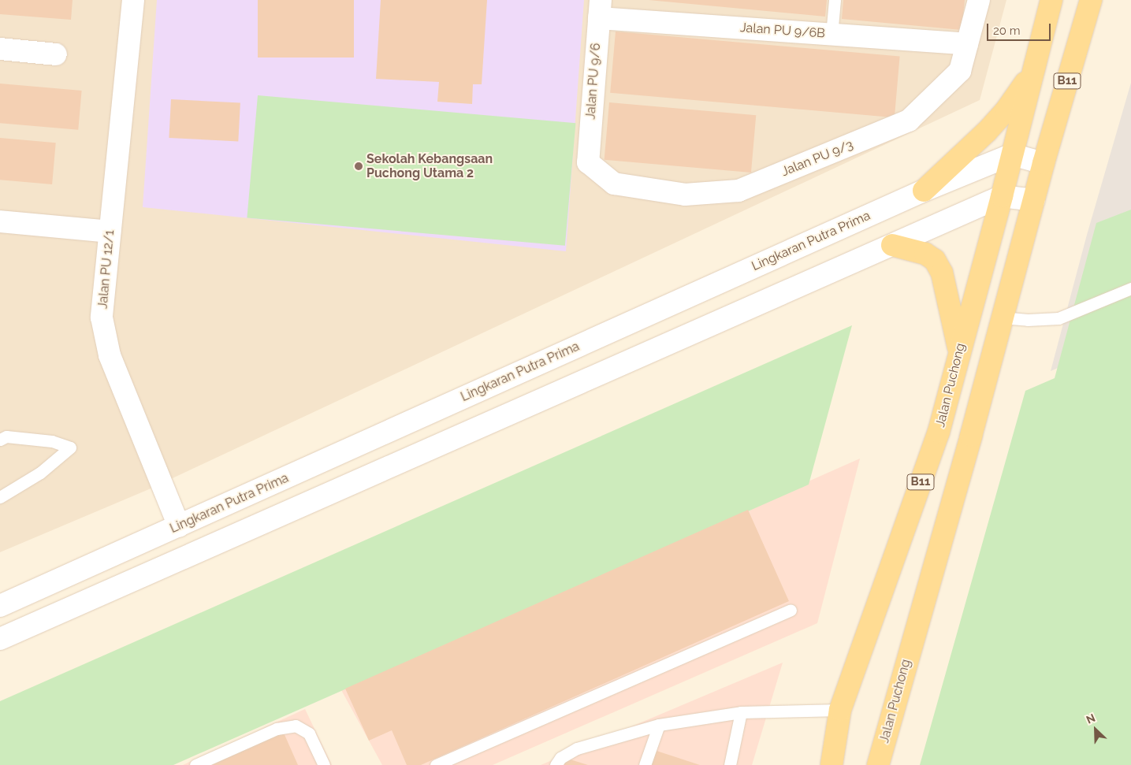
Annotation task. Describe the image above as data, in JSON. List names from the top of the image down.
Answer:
{
  "streets": {
    "main road": [
      "Jalan PU 9/6B",
      "Jalan PU 9/6",
      "B11",
      "Jalan PU 9/3",
      "Lingkaran Putra Prima",
      "Jalan PU 12/1",
      "Jalan Puchong"
    ]
  },
  "crossings": [
    ["Jalan PU 9/6B", "Jalan PU 9/6"],
    ["Jalan PU 9/6B", "Jalan PU 9/3"],
    ["Jalan PU 9/6", "Jalan PU 9/3"],
    ["Lingkaran Putra Prima", "Jalan PU 12/1"],
    ["Lingkaran Putra Prima", "Jalan Puchong"]
  ],
  "places": ["Sekolah Kebangsaan Puchong Utama 2"],
  "scale_bar": "20 m",
  "north": "top left"
}
